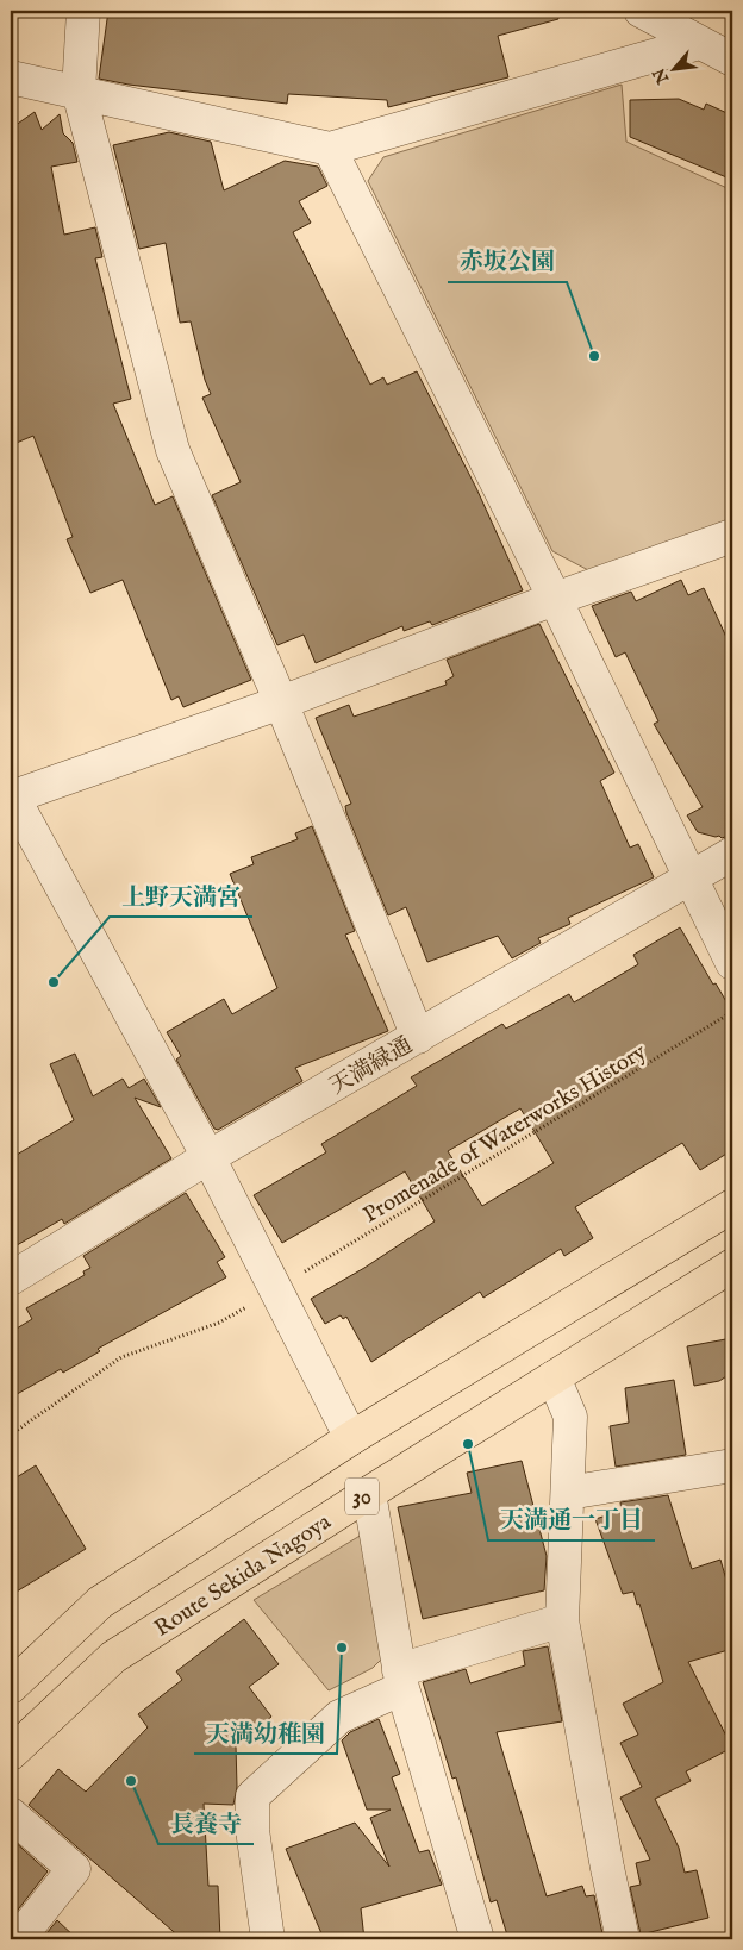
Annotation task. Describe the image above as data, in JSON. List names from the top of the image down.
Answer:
{
  "streets": {
    "main road": ["30", "Route Sekida Nagoya"],
    "street": ["天満緑通"],
    "path": ["Promenade of Waterworks History"]
  },
  "places": [
    "赤坂公園",
    "上野天満宮",
    "天満通一丁目",
    "天満幼稚園",
    "長養寺"
  ],
  "north": "bottom left"
}
